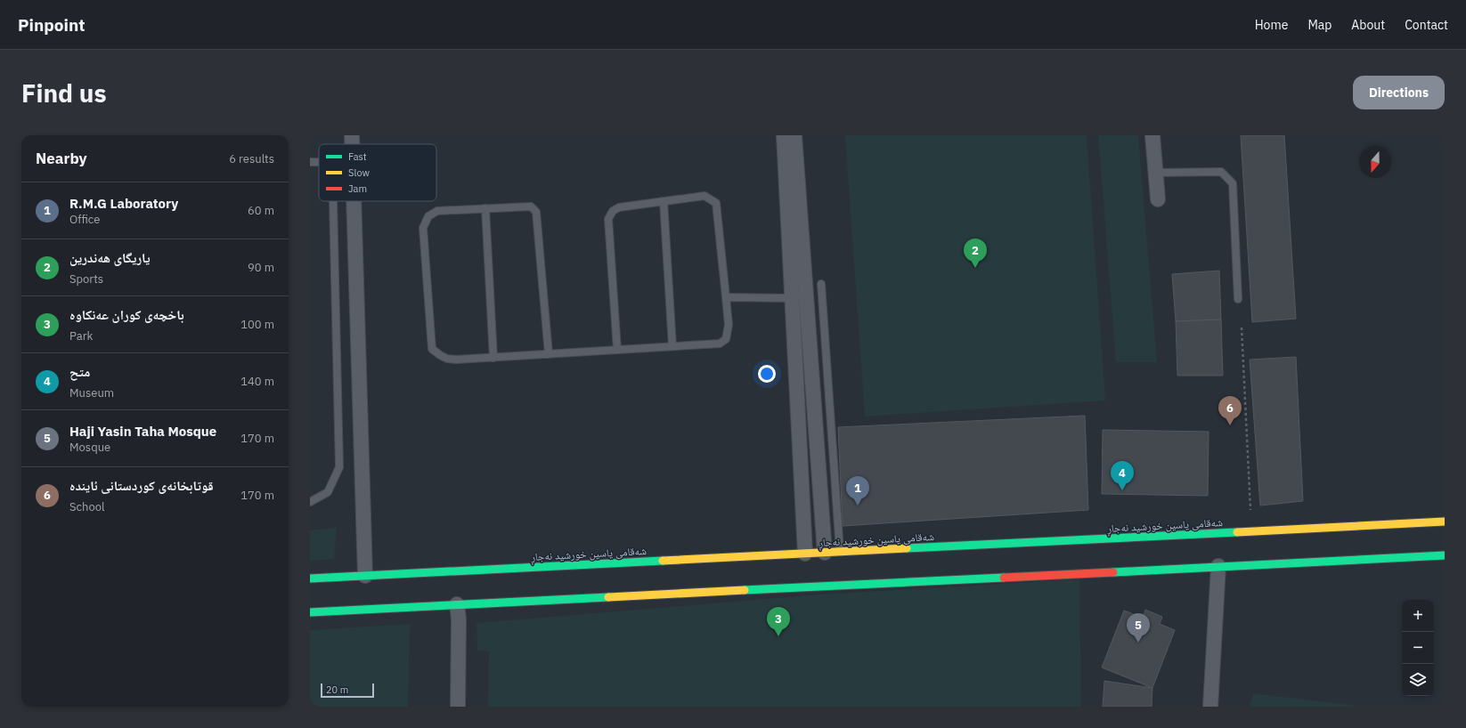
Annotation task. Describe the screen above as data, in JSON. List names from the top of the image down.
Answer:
{
  "streets": {
    "street": ["شەقامی یاسین خورشید نەجاڕ"]
  },
  "legend": ["Fast", "Slow", "Jam"],
  "scale_bar": "20 m",
  "north": "bottom",
  "page": {
    "header": "Pinpoint",
    "nav": [
      "Home",
      "Map",
      "About",
      "Contact"
    ],
    "buttons": "Directions",
    "title": "Find us",
    "heading": ["Nearby", "6 results"],
    "list": [
      {
        "mark": "1",
        "name": "R.M.G Laboratory",
        "note": "Office",
        "value": "60 m"
      },
      {
        "mark": "2",
        "name": "یاریگای هەندرین",
        "note": "Sports",
        "value": "90 m"
      },
      {
        "mark": "3",
        "name": "باخچەی کوران عەنکاوە",
        "note": "Park",
        "value": "100 m"
      },
      {
        "mark": "4",
        "name": "متح",
        "note": "Museum",
        "value": "140 m"
      },
      {
        "mark": "5",
        "name": "Haji Yasin Taha Mosque",
        "note": "Mosque",
        "value": "170 m"
      },
      {
        "mark": "6",
        "name": "قوتابخانەی کوردستانی ئایندە",
        "note": "School",
        "value": "170 m"
      }
    ],
    "pins": [
      "2",
      "6",
      "4",
      "1",
      "3",
      "5"
    ],
    "map_buttons": ["+", "−"],
    "scale": "20 m"
  }
}
